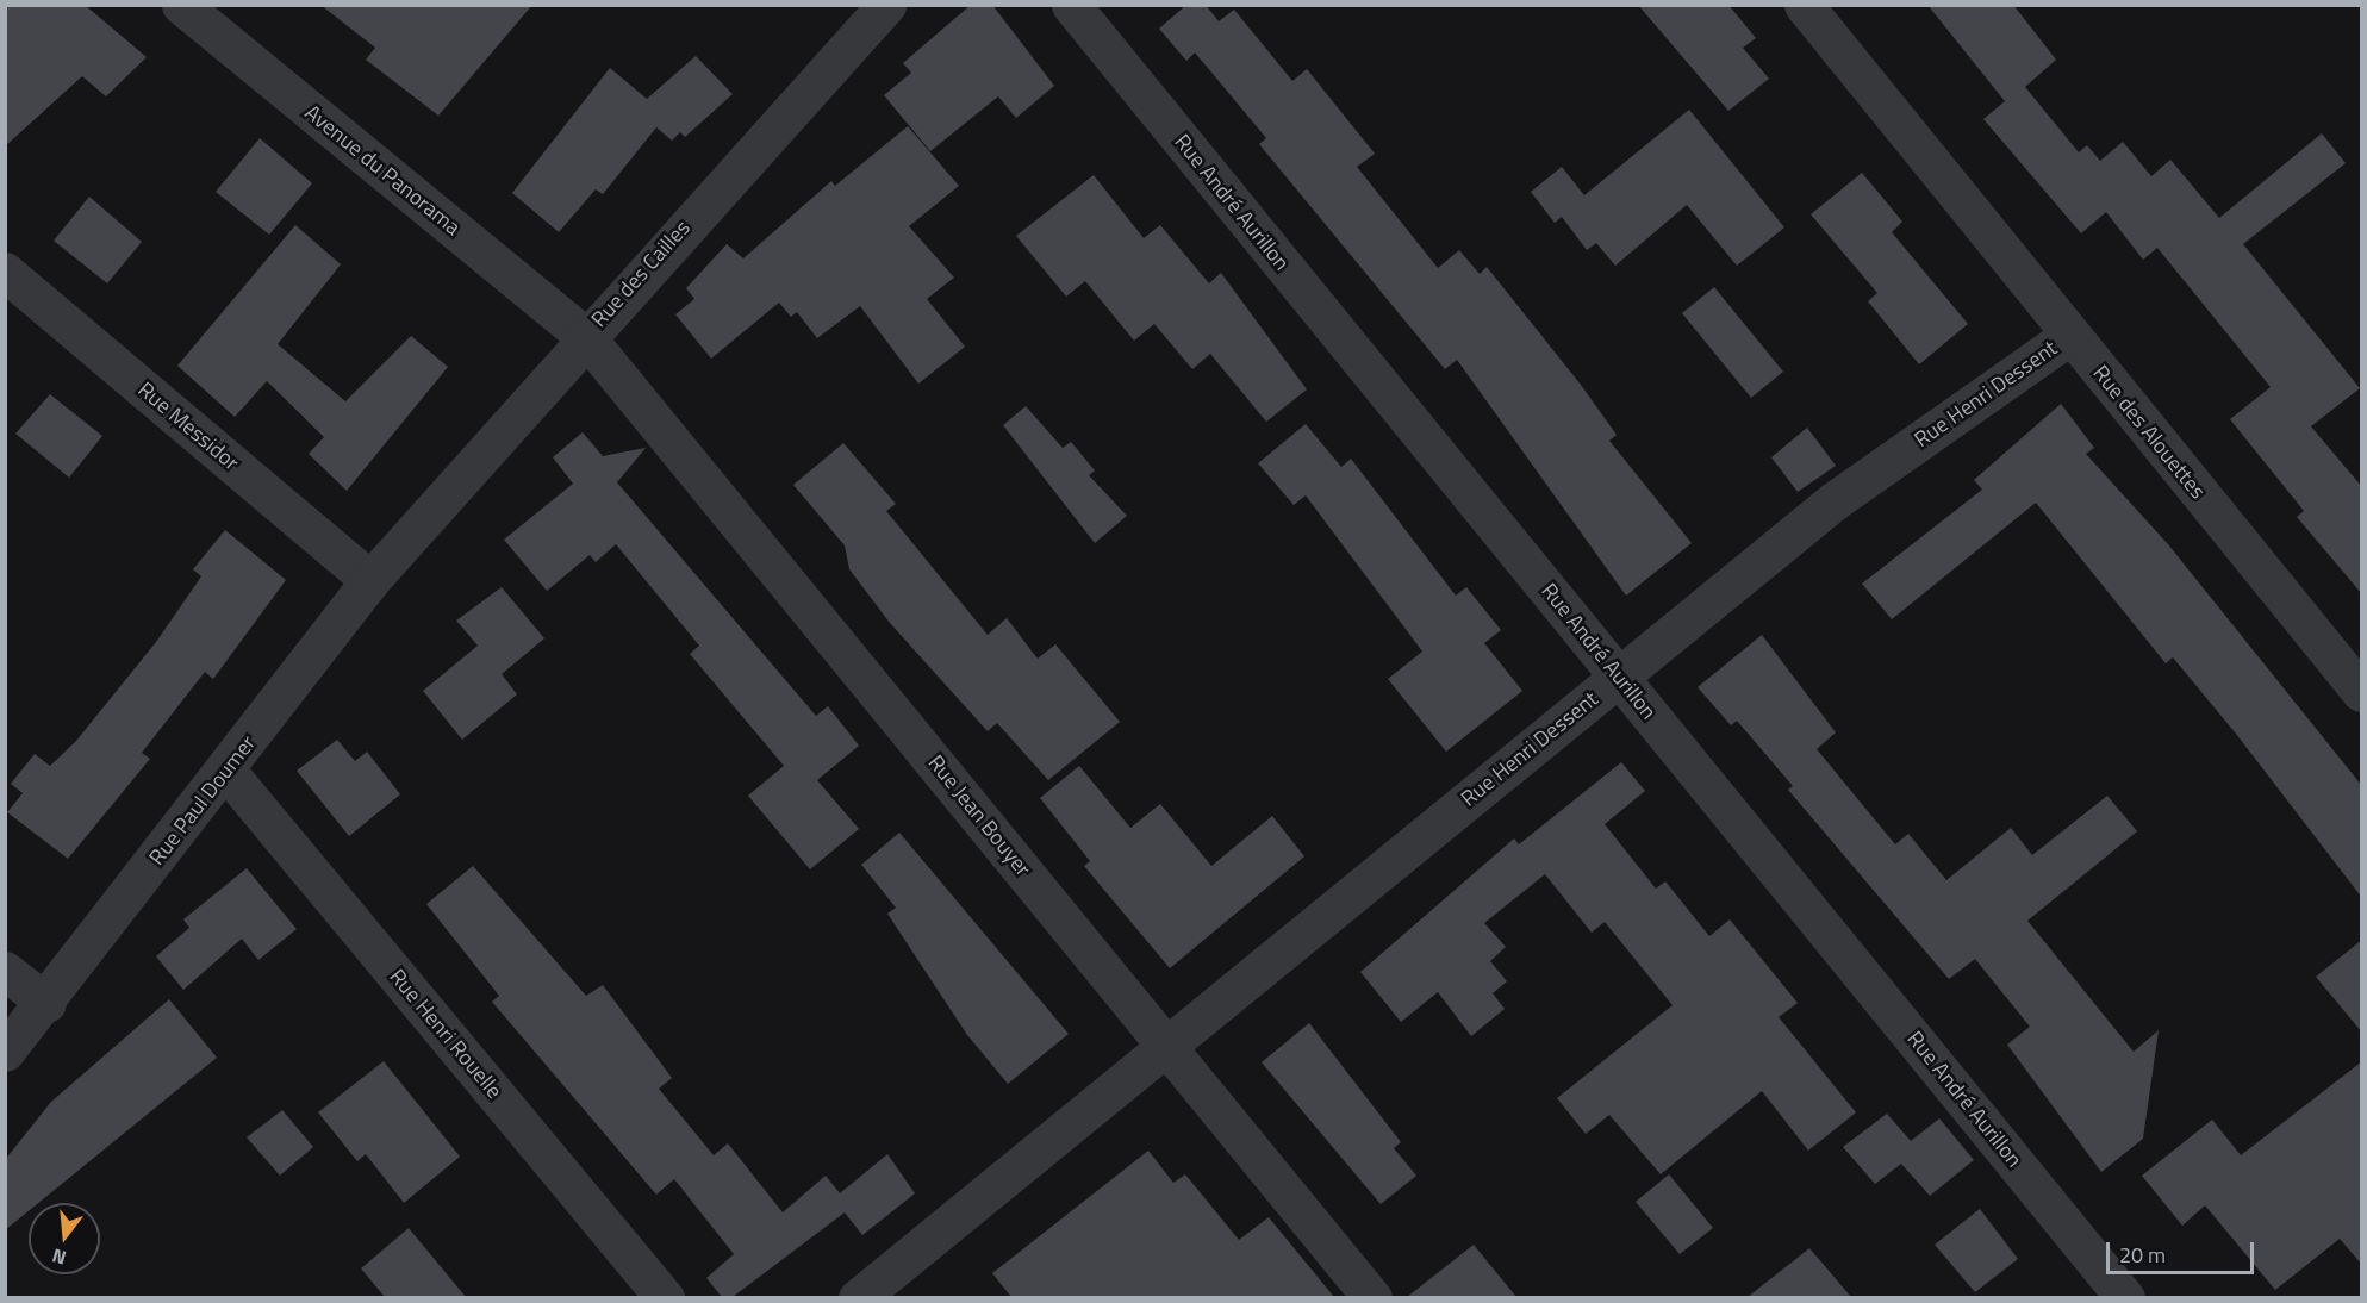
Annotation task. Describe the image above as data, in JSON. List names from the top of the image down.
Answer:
{
  "streets": {
    "street": [
      "Avenue du Panorama",
      "Rue André Aurillon",
      "Rue des Cailles",
      "Rue Henri Dessent",
      "Rue Messidor",
      "Rue des Alouettes",
      "Rue Paul Doumer",
      "Rue Jean Bouyer",
      "Rue Henri Rouelle"
    ]
  },
  "crossings": [
    ["Avenue du Panorama", "Rue des Cailles"],
    ["Avenue du Panorama", "Rue Jean Bouyer"],
    ["Rue André Aurillon", "Rue Henri Dessent"],
    ["Rue des Cailles", "Rue Paul Doumer"],
    ["Rue des Cailles", "Rue Jean Bouyer"],
    ["Rue Henri Dessent", "Rue des Alouettes"],
    ["Rue Henri Dessent", "Rue Jean Bouyer"],
    ["Rue Messidor", "Rue Paul Doumer"],
    ["Rue Paul Doumer", "Rue Henri Rouelle"]
  ],
  "scale_bar": "20 m",
  "north": "bottom"
}
